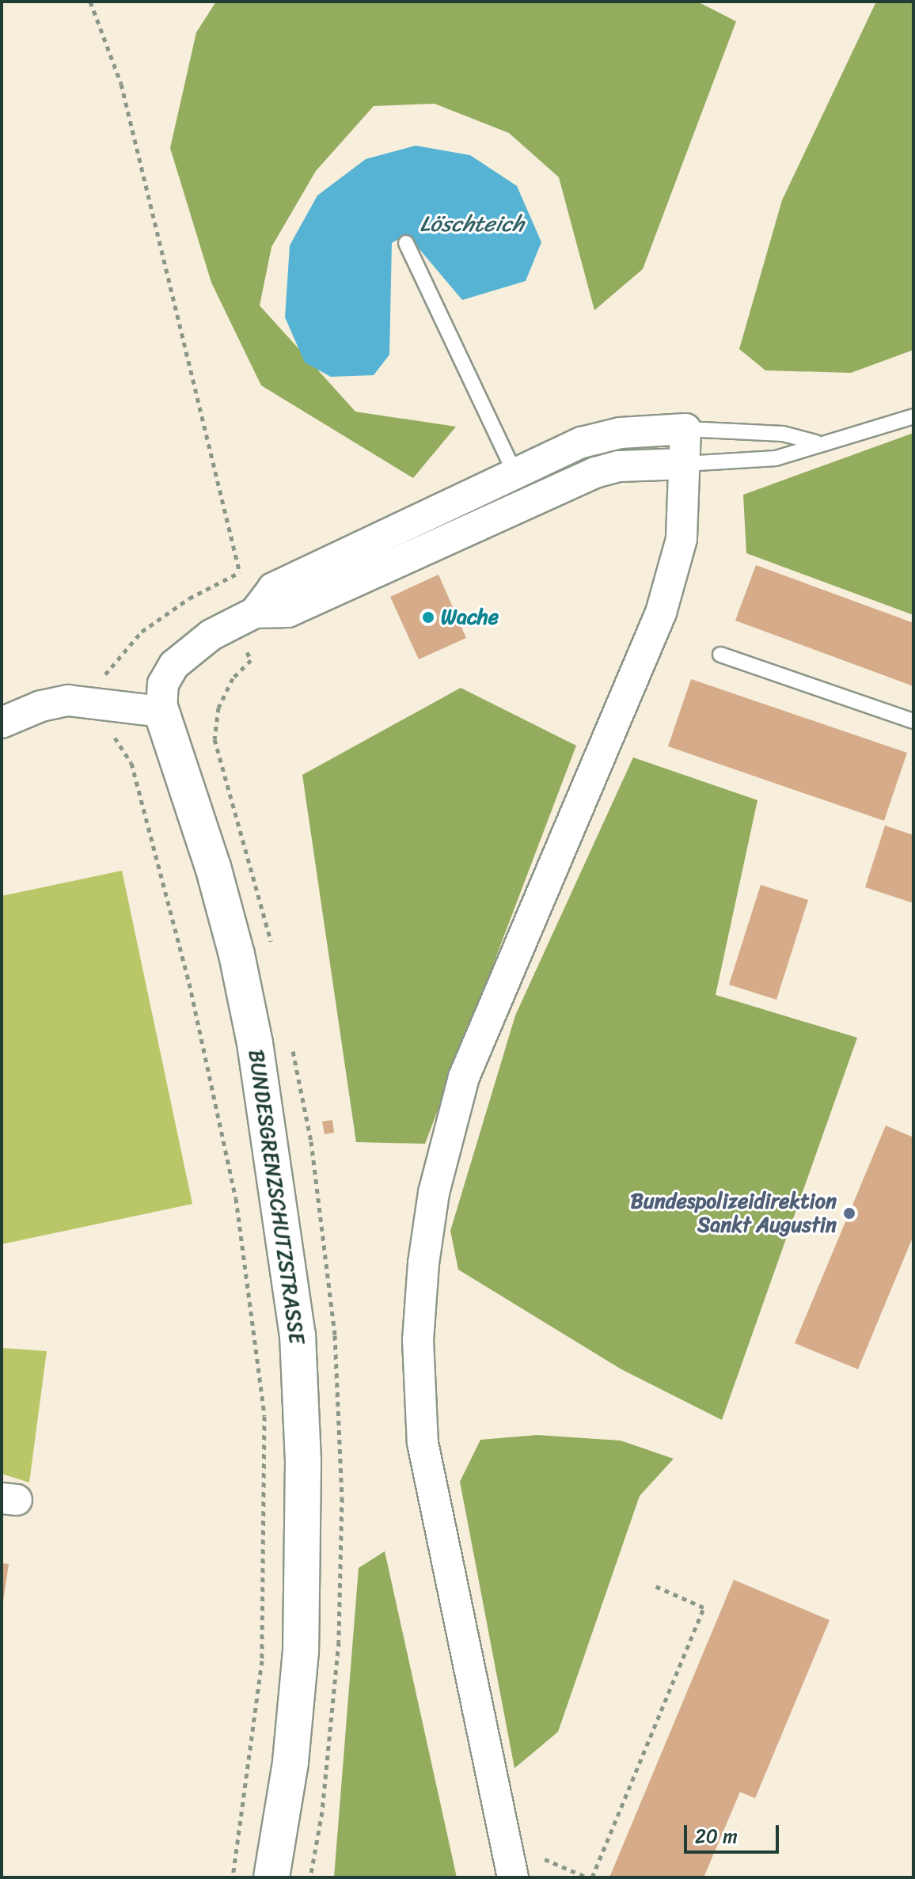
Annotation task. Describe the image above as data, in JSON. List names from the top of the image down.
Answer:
{
  "streets": {
    "street": ["BUNDESGRENZSCHUTZSTRASSE"]
  },
  "water": ["Löschteich"],
  "places": ["Wache", "Bundespolizeidirektion Sankt Augustin"],
  "scale_bar": "20 m"
}
